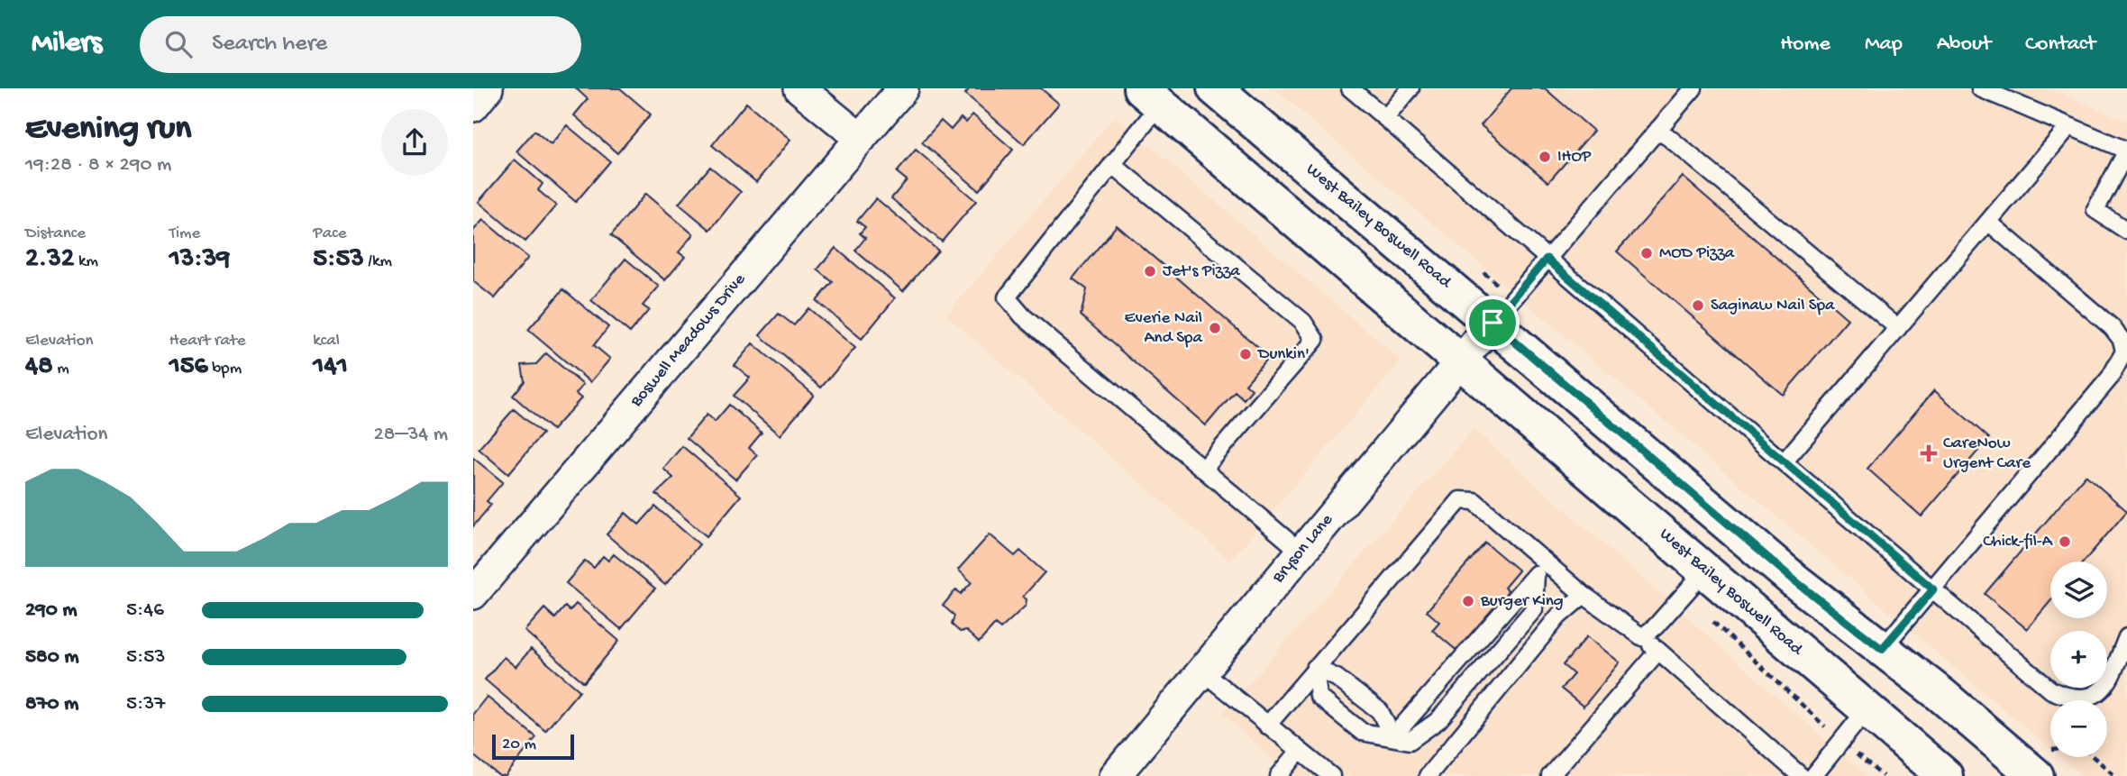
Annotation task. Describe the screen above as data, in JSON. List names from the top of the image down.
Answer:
{
  "streets": {
    "main road": ["West Bailey Boswell Road"],
    "street": ["Boswell Meadows Drive", "Bryson Lane"]
  },
  "crossings": [
    ["West Bailey Boswell Road", "Bryson Lane"]
  ],
  "places": {
    "other": [
      "IHOP",
      "MOD Pizza",
      "Jet's Pizza",
      "Saginaw Nail Spa",
      "Everie Nail And Spa",
      "Dunkin'",
      "Chick-fil-A",
      "Burger King"
    ],
    "health": ["CareNow Urgent Care"]
  },
  "scale_bar": "20 m",
  "page": {
    "header": "Milers",
    "search": "Search here",
    "nav": [
      "Home",
      "Map",
      "About",
      "Contact"
    ],
    "heading": ["Evening run", "19:28 · 8 × 290 m"],
    "stats": [
      ["Distance", "2.32 km"],
      ["Time", "13:39"],
      ["Pace", "5:53 /km"],
      ["Elevation", "48 m"],
      ["Heart rate", "156 bpm"],
      ["kcal", "141"]
    ],
    "chart": ["Elevation", "28–34 m"],
    "map_buttons": ["+", "−"],
    "list": [
      {
        "name": "290 m",
        "note": "5:46"
      },
      {
        "name": "580 m",
        "note": "5:53"
      },
      {
        "name": "870 m",
        "note": "5:37"
      }
    ],
    "scale": "20 m"
  }
}
